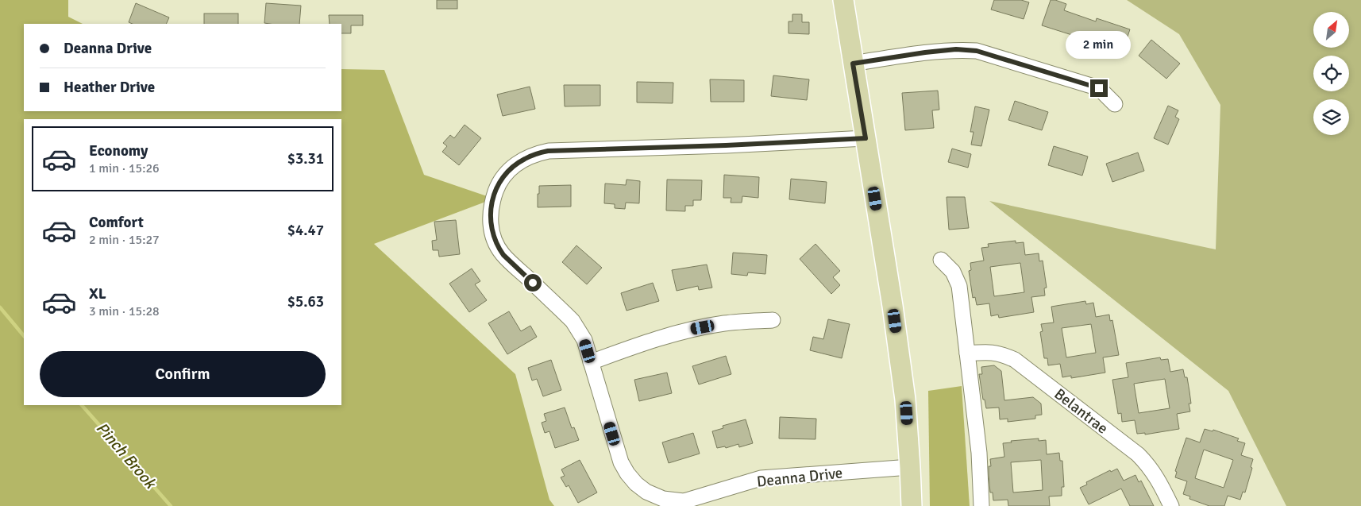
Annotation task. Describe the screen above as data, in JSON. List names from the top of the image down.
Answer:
{
  "streets": {
    "street": ["Belantrae", "Deanna Drive"]
  },
  "water": ["Pinch Brook"],
  "north": "top right",
  "page": {
    "banner": ["Deanna Drive", "Heather Drive"],
    "bubble": "2 min",
    "list": [
      {
        "name": "Economy",
        "note": "1 min · 15:26",
        "value": "$3.31"
      },
      {
        "name": "Comfort",
        "note": "2 min · 15:27",
        "value": "$4.47"
      },
      {
        "name": "XL",
        "note": "3 min · 15:28",
        "value": "$5.63"
      }
    ],
    "buttons": "Confirm"
  }
}
